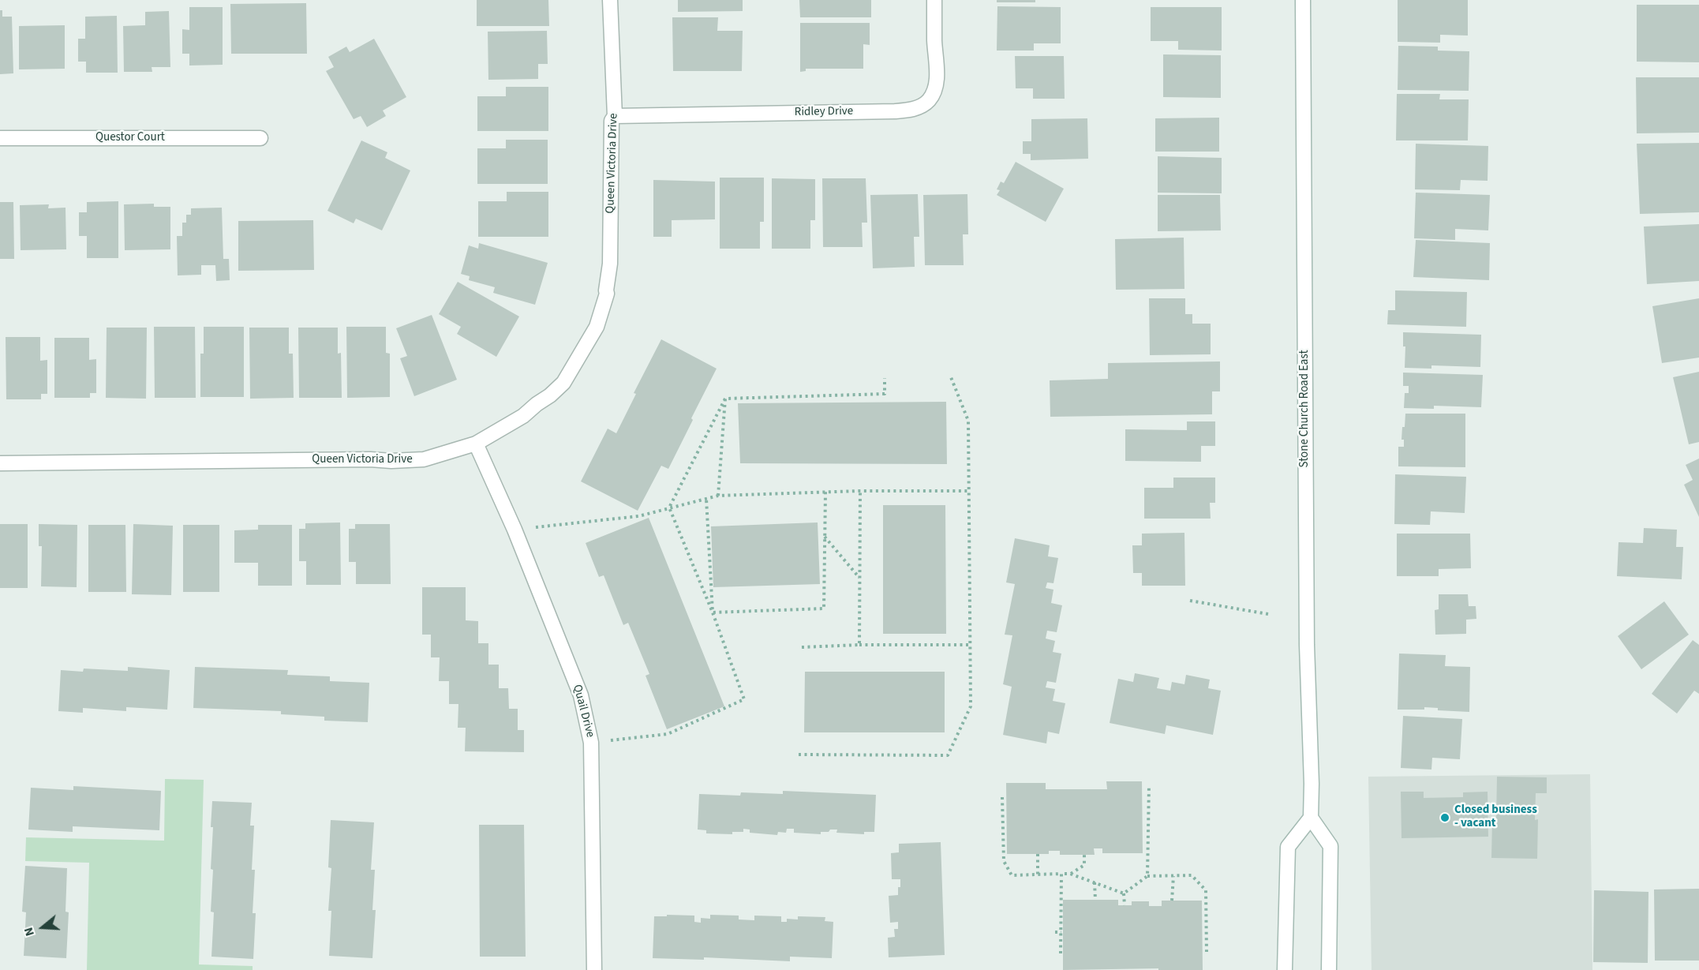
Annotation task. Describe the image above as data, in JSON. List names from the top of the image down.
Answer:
{
  "streets": {
    "street": [
      "Ridley Drive",
      "Questor Court",
      "Queen Victoria Drive",
      "Stone Church Road East",
      "Quail Drive"
    ]
  },
  "crossings": [
    ["Ridley Drive", "Queen Victoria Drive"],
    ["Queen Victoria Drive", "Quail Drive"]
  ],
  "places": ["Closed business - vacant"],
  "north": "left"
}
